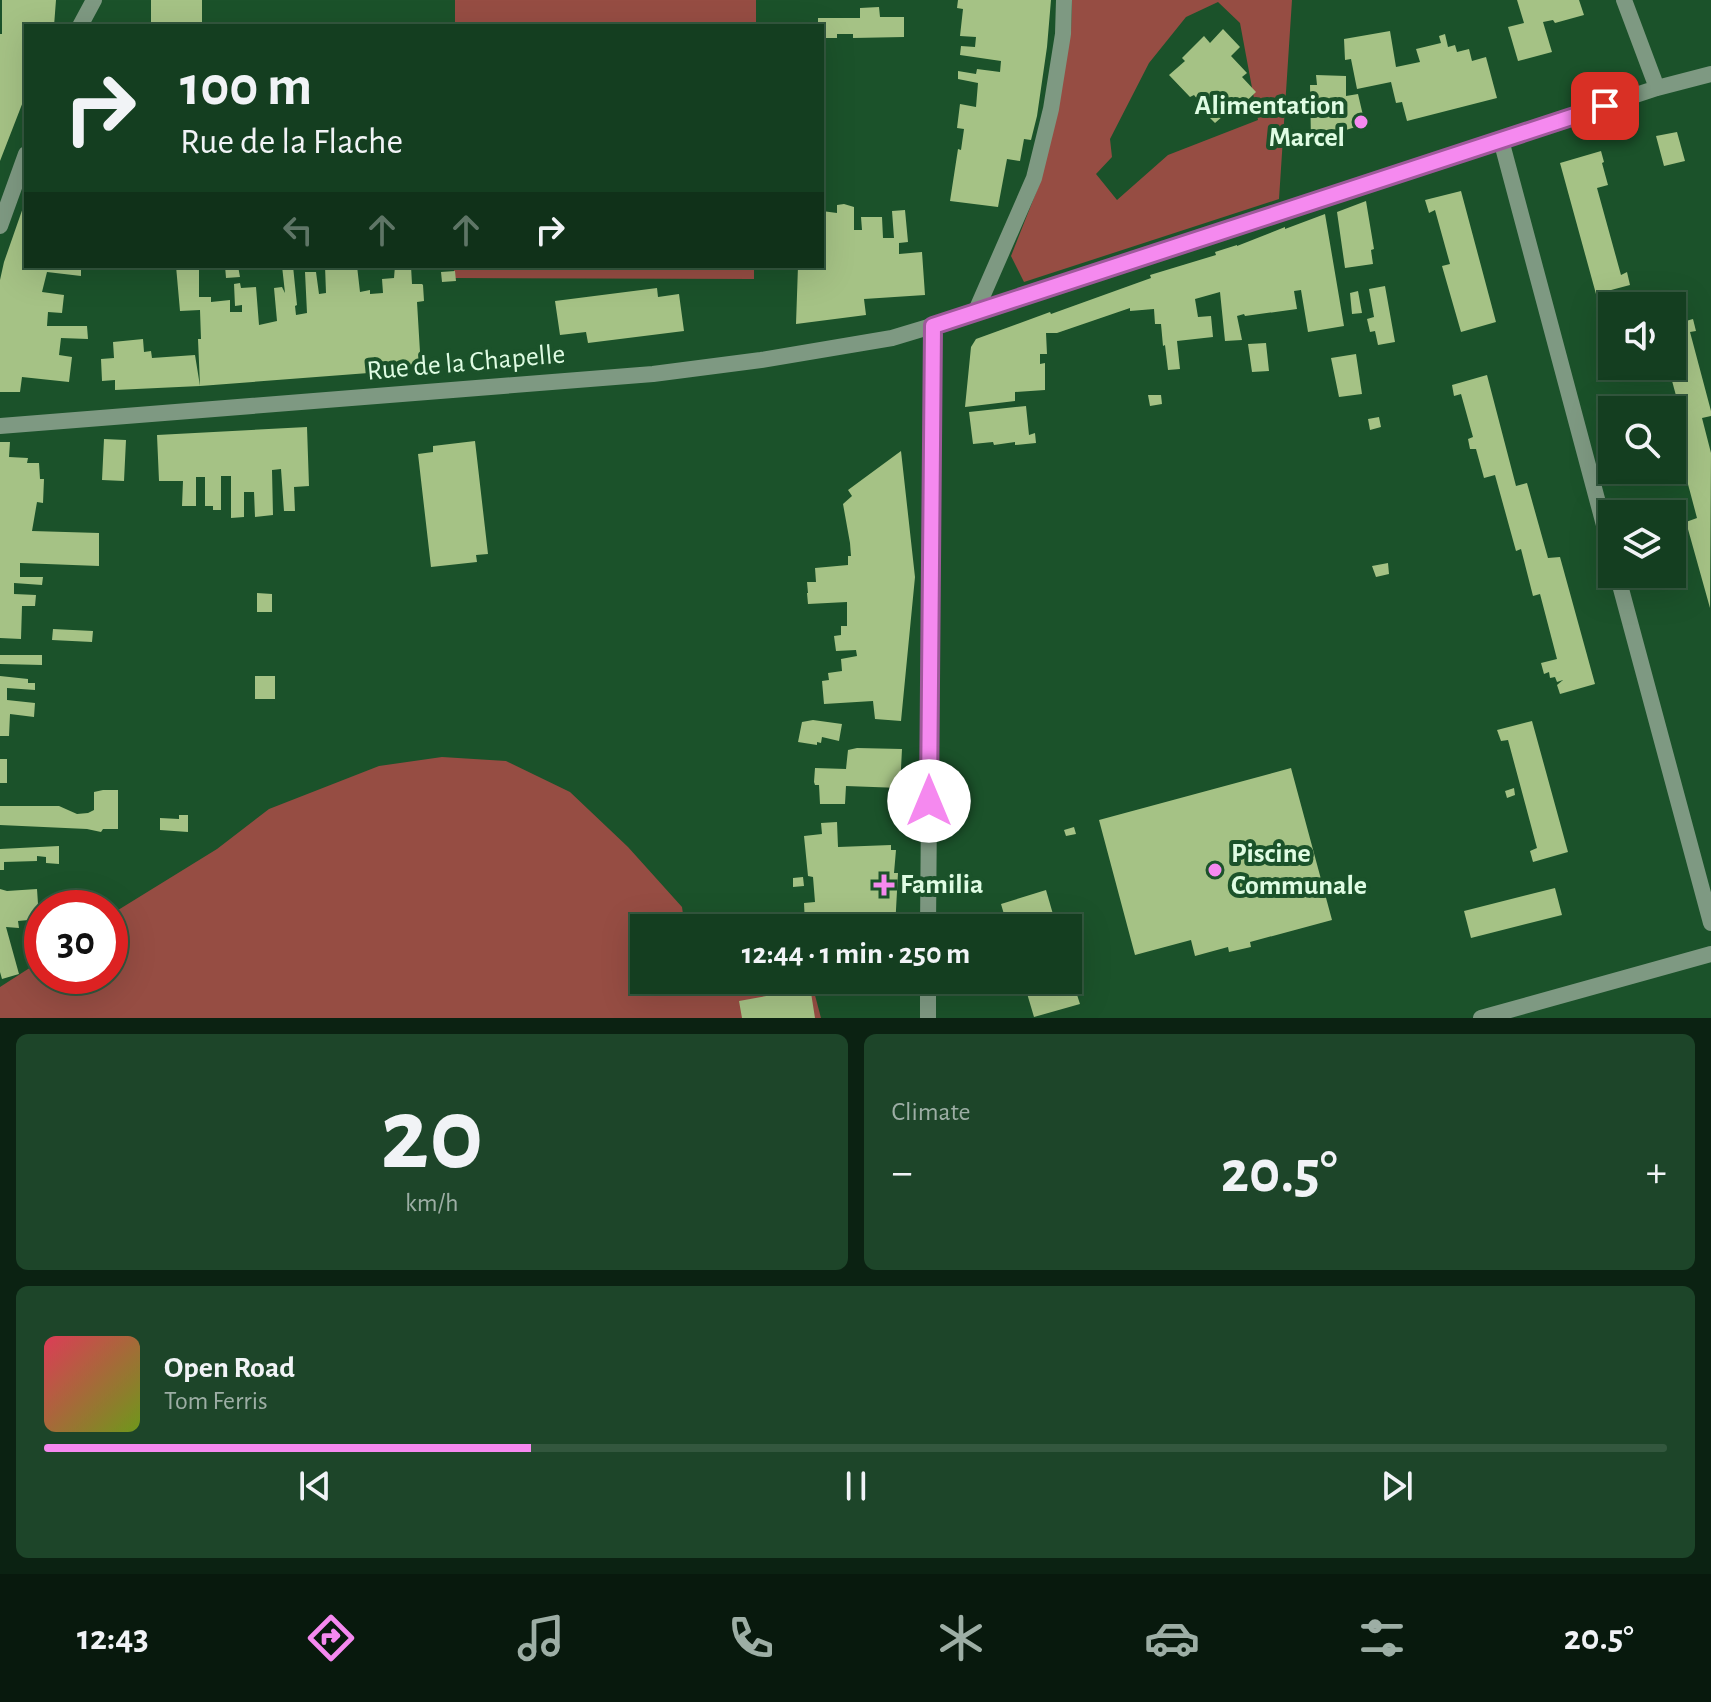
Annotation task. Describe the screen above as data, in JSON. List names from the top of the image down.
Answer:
{
  "streets": {
    "street": ["Rue de la Chapelle"]
  },
  "places": {
    "other": ["Alimentation Marcel", "Piscine Communale"],
    "health": ["Familia"]
  },
  "page": {
    "turn": ["100 m", "Rue de la Flache"],
    "limit": "30",
    "trip": "12:44 · 1 min · 250 m",
    "tile": [
      ["20", "km/h"],
      "Climate"
    ],
    "heat": ["−", "20.5°", "+"],
    "song": ["Open Road", "Tom Ferris"],
    "tabs": ["12:43", "20.5°"]
  }
}
